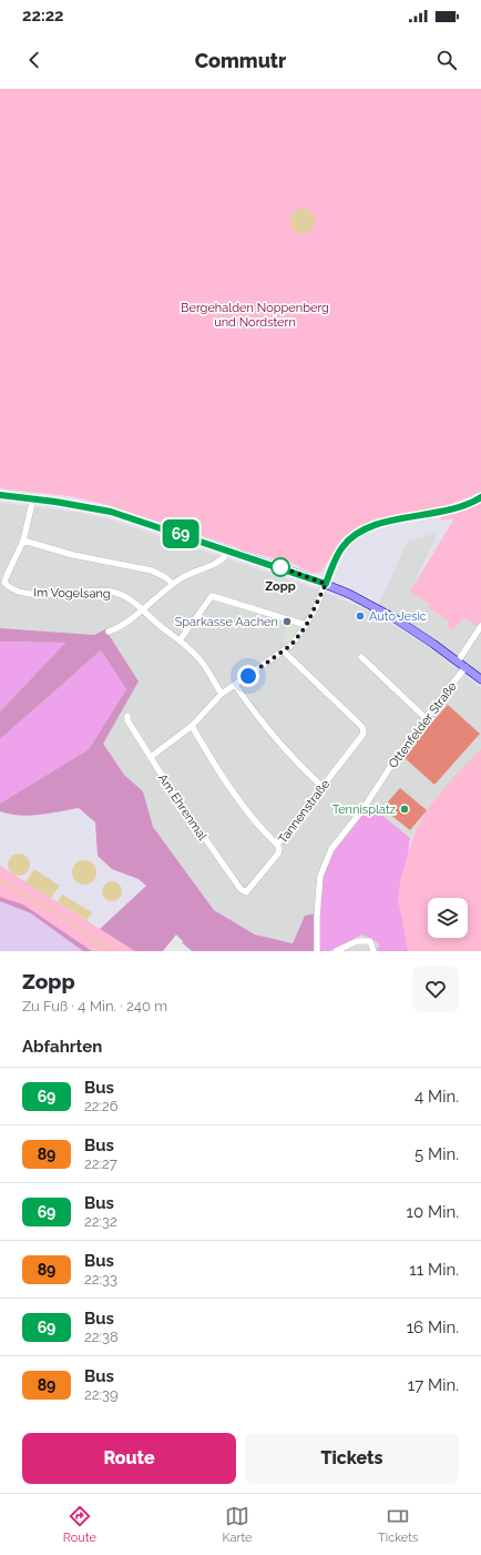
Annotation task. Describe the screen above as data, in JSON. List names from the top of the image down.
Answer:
{
  "streets": {
    "street": [
      "Im Vogelsang",
      "Ottenfelder Straße",
      "Am Ehrenmal",
      "Tannenstraße"
    ]
  },
  "crossings": [
    ["Am Ehrenmal", "Tannenstraße"]
  ],
  "parks": ["Bergehalden Noppenberg und Nordstern"],
  "places": [
    "Zopp",
    "Auto Jesic",
    "Sparkasse Aachen",
    "Tennisplatz"
  ],
  "lines": ["bus line 69"],
  "page": {
    "status": "22:22",
    "header": "Commutr",
    "on_map": "69",
    "heading": [
      ["Zopp", "Zu Fuß · 4 Min. · 240 m"],
      "Abfahrten"
    ],
    "list": [
      {
        "mark": "69",
        "name": "Bus",
        "note": "22:26",
        "value": "4 Min."
      },
      {
        "mark": "89",
        "name": "Bus",
        "note": "22:27",
        "value": "5 Min."
      },
      {
        "mark": "69",
        "name": "Bus",
        "note": "22:32",
        "value": "10 Min."
      },
      {
        "mark": "89",
        "name": "Bus",
        "note": "22:33",
        "value": "11 Min."
      },
      {
        "mark": "69",
        "name": "Bus",
        "note": "22:38",
        "value": "16 Min."
      },
      {
        "mark": "89",
        "name": "Bus",
        "note": "22:39",
        "value": "17 Min."
      }
    ],
    "buttons": ["Route", "Tickets"],
    "tabs": ["Route", "Karte", "Tickets"]
  }
}
